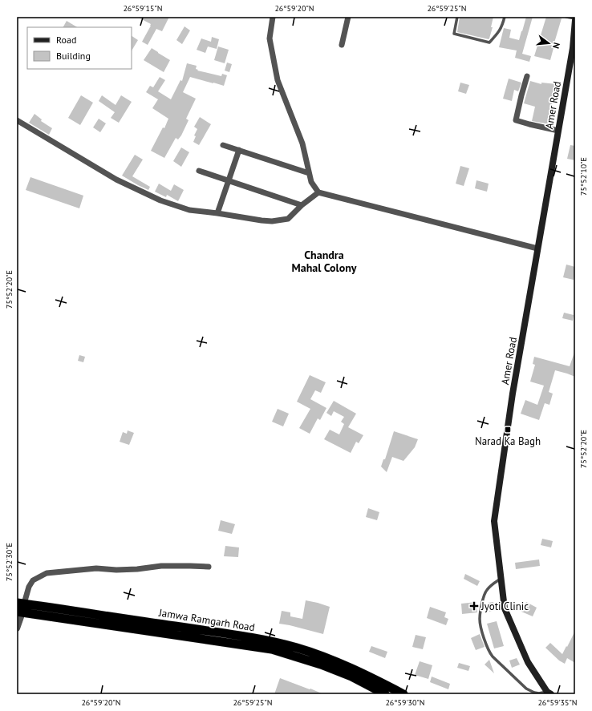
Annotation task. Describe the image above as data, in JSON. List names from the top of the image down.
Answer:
{
  "streets": {
    "highway": ["Jamwa Ramgarh Road"],
    "main road": ["Amer Road"]
  },
  "districts": ["Chandra Mahal Colony"],
  "places": {
    "transit": ["Narad Ka Bagh"],
    "health": ["Jyoti Clinic"]
  },
  "legend": ["Road", "Building"],
  "north": "right",
  "coordinates": [
    "26°59'15\"N",
    "26°59'20\"N",
    "26°59'25\"N",
    "75°52'10\"E",
    "75°52'20\"E",
    "75°52'30\"E",
    "26°59'30\"N",
    "26°59'35\"N"
  ]
}
